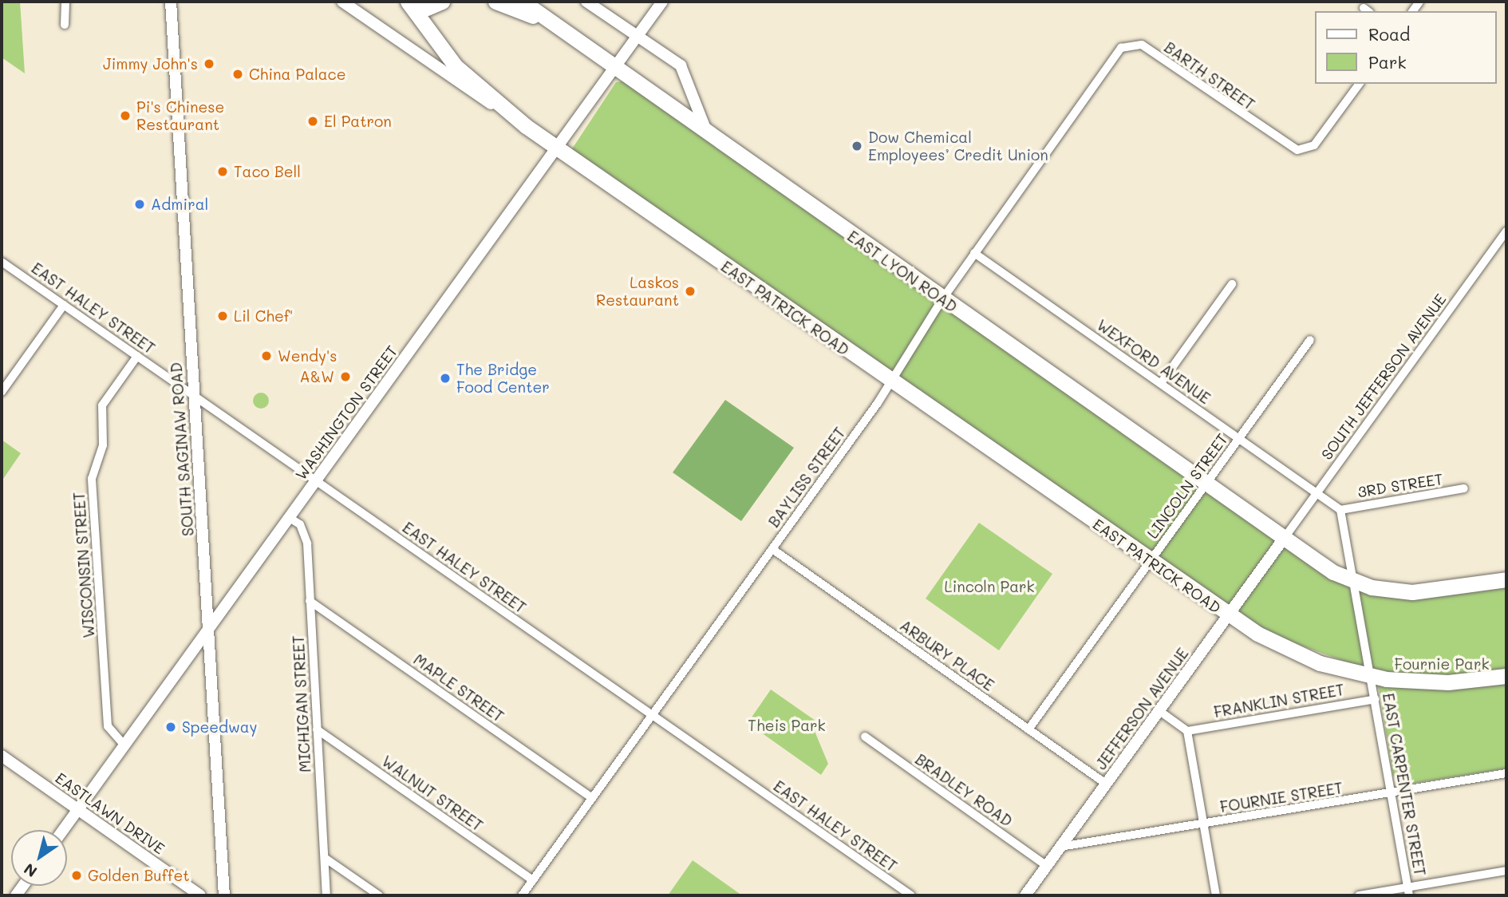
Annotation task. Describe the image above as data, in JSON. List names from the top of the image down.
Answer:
{
  "streets": {
    "highway": ["EAST LYON ROAD", "EAST PATRICK ROAD"],
    "street": [
      "BARTH STREET",
      "EAST HALEY STREET",
      "WEXFORD AVENUE",
      "SOUTH JEFFERSON AVENUE",
      "WASHINGTON STREET",
      "SOUTH SAGINAW ROAD",
      "BAYLISS STREET",
      "3RD STREET",
      "LINCOLN STREET",
      "WISCONSIN STREET",
      "ARBURY PLACE",
      "MAPLE STREET",
      "FRANKLIN STREET",
      "MICHIGAN STREET",
      "JEFFERSON AVENUE",
      "EAST CARPENTER STREET",
      "BRADLEY ROAD",
      "WALNUT STREET",
      "FOURNIE STREET",
      "EASTLAWN DRIVE"
    ]
  },
  "crossings": [
    ["BARTH STREET", "BAYLISS STREET"],
    ["EAST LYON ROAD", "SOUTH JEFFERSON AVENUE"],
    ["EAST LYON ROAD", "WASHINGTON STREET"],
    ["EAST LYON ROAD", "BAYLISS STREET"],
    ["EAST LYON ROAD", "LINCOLN STREET"],
    ["EAST LYON ROAD", "JEFFERSON AVENUE"],
    ["EAST LYON ROAD", "EAST CARPENTER STREET"],
    ["EAST HALEY STREET", "WASHINGTON STREET"],
    ["EAST HALEY STREET", "SOUTH SAGINAW ROAD"],
    ["EAST HALEY STREET", "BAYLISS STREET"],
    ["EAST HALEY STREET", "WISCONSIN STREET"],
    ["EAST PATRICK ROAD", "WASHINGTON STREET"],
    ["EAST PATRICK ROAD", "BAYLISS STREET"],
    ["EAST PATRICK ROAD", "LINCOLN STREET"],
    ["EAST PATRICK ROAD", "JEFFERSON AVENUE"],
    ["EAST PATRICK ROAD", "EAST CARPENTER STREET"],
    ["WEXFORD AVENUE", "SOUTH JEFFERSON AVENUE"],
    ["WEXFORD AVENUE", "BAYLISS STREET"],
    ["WEXFORD AVENUE", "LINCOLN STREET"],
    ["SOUTH JEFFERSON AVENUE", "JEFFERSON AVENUE"],
    ["WASHINGTON STREET", "SOUTH SAGINAW ROAD"],
    ["WASHINGTON STREET", "WISCONSIN STREET"],
    ["WASHINGTON STREET", "MICHIGAN STREET"],
    ["WASHINGTON STREET", "EASTLAWN DRIVE"],
    ["BAYLISS STREET", "ARBURY PLACE"],
    ["BAYLISS STREET", "MAPLE STREET"],
    ["BAYLISS STREET", "WALNUT STREET"],
    ["3RD STREET", "EAST CARPENTER STREET"],
    ["LINCOLN STREET", "ARBURY PLACE"],
    ["ARBURY PLACE", "JEFFERSON AVENUE"],
    ["MAPLE STREET", "MICHIGAN STREET"],
    ["FRANKLIN STREET", "EAST CARPENTER STREET"],
    ["MICHIGAN STREET", "WALNUT STREET"],
    ["JEFFERSON AVENUE", "BRADLEY ROAD"],
    ["JEFFERSON AVENUE", "FOURNIE STREET"],
    ["EAST CARPENTER STREET", "FOURNIE STREET"]
  ],
  "parks": ["Lincoln Park", "Fournie Park", "Theis Park"],
  "places": [
    "Jimmy John's",
    "China Palace",
    "Pi's Chinese Restaurant",
    "El Patron",
    "Dow Chemical Employees’ Credit Union",
    "Taco Bell",
    "Admiral",
    "Laskos Restaurant",
    "Lil Chef'",
    "Wendy's",
    "A&W",
    "The Bridge Food Center",
    "Speedway",
    "Golden Buffet"
  ],
  "legend": ["Road", "Park"],
  "north": "bottom left"
}
